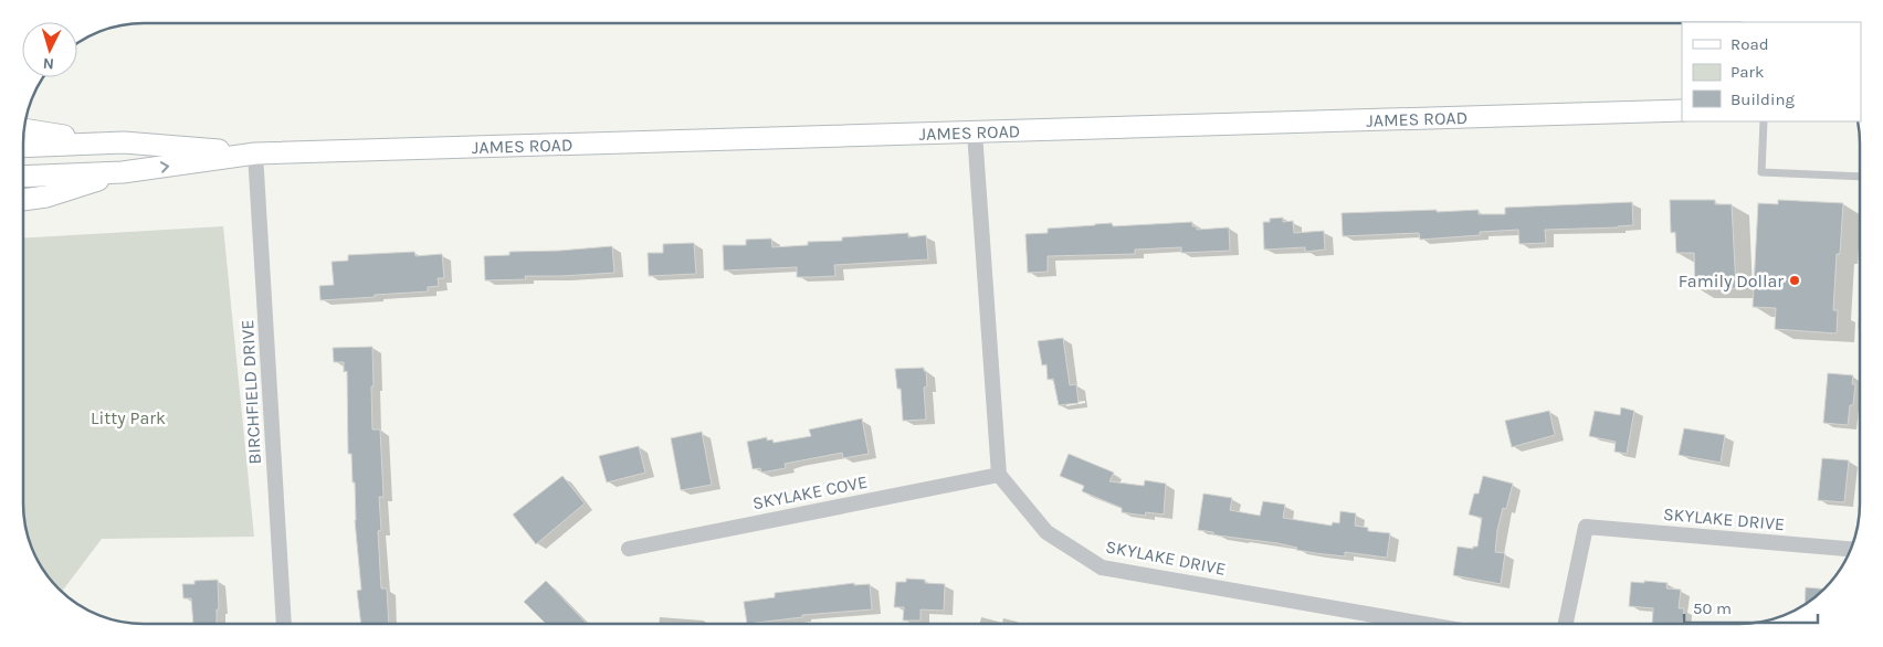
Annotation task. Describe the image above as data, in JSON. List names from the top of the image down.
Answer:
{
  "streets": {
    "main road": ["JAMES ROAD"],
    "street": ["BIRCHFIELD DRIVE", "SKYLAKE COVE", "SKYLAKE DRIVE"]
  },
  "crossings": [
    ["JAMES ROAD", "BIRCHFIELD DRIVE"],
    ["SKYLAKE COVE", "SKYLAKE DRIVE"]
  ],
  "parks": ["Litty Park"],
  "places": ["Family Dollar"],
  "legend": ["Road", "Park", "Building"],
  "scale_bar": "50 m",
  "north": "bottom"
}
